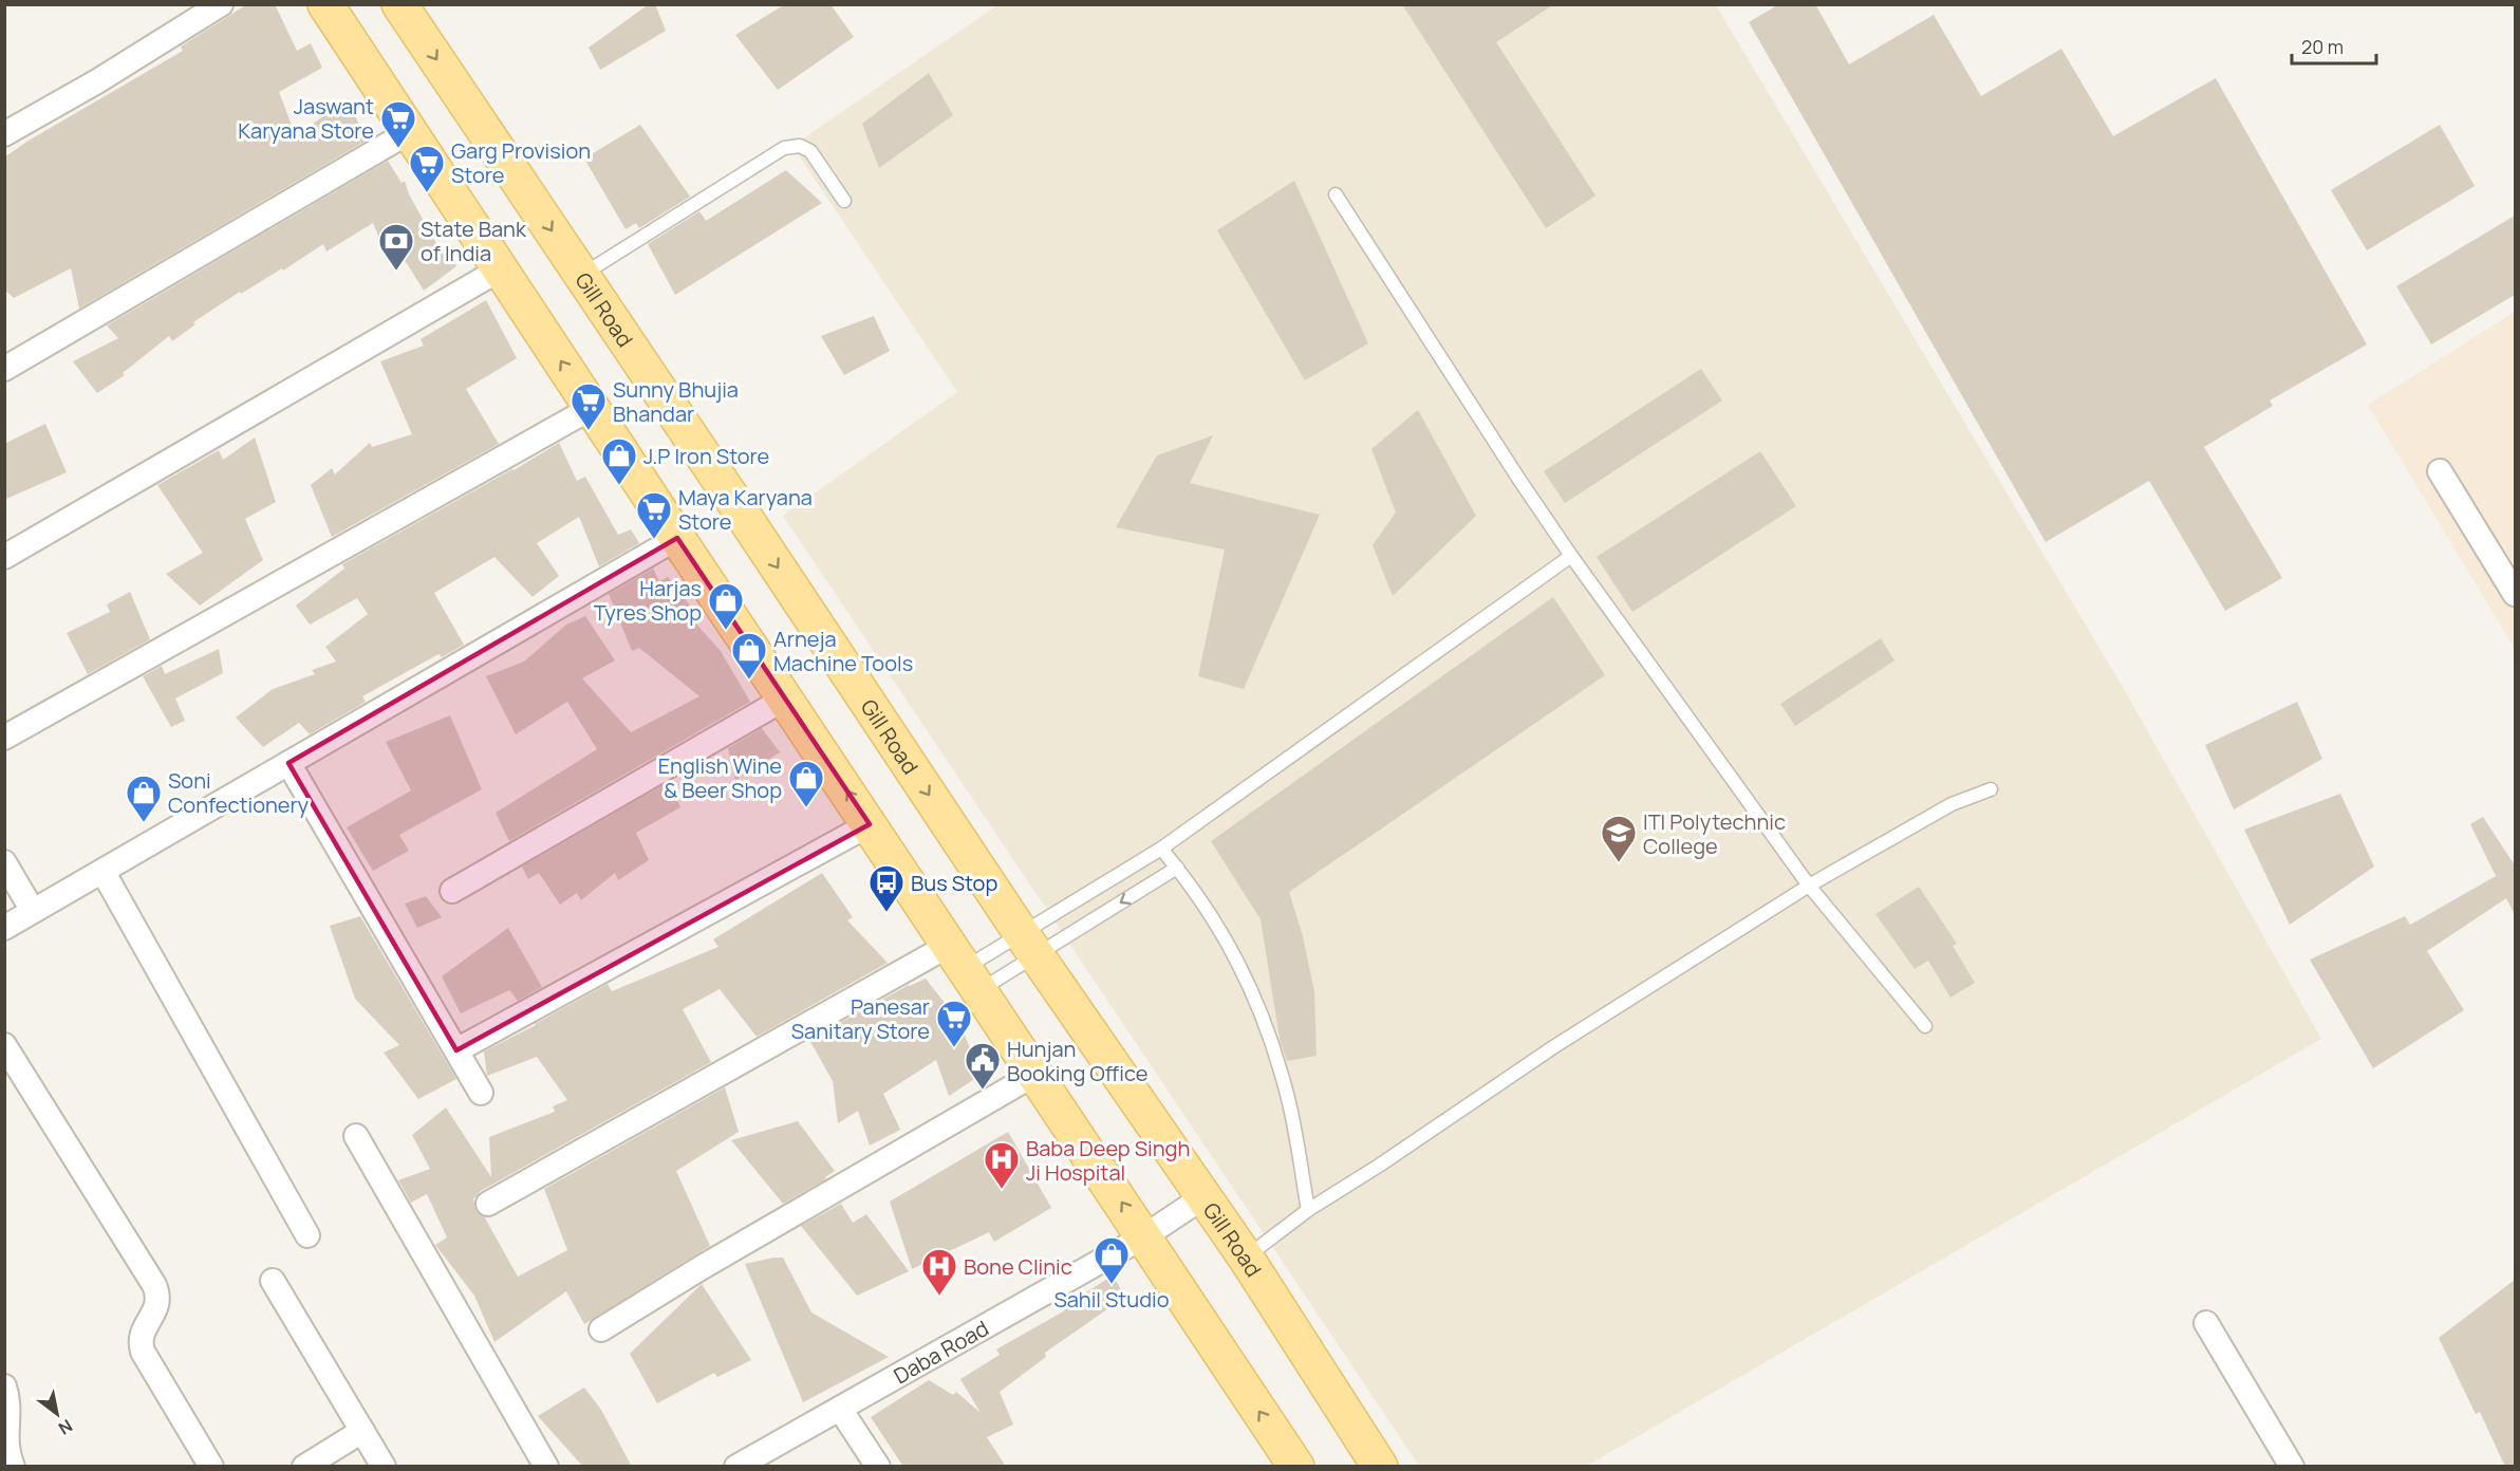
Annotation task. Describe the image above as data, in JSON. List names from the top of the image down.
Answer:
{
  "streets": {
    "main road": ["Gill Road"],
    "street": ["Daba Road"]
  },
  "crossings": [
    ["Gill Road", "Daba Road"]
  ],
  "places": {
    "supermarket": [
      "Jaswant Karyana Store",
      "Garg Provision Store",
      "Sunny Bhujia Bhandar",
      "Maya Karyana Store",
      "Panesar Sanitary Store"
    ],
    "bank": ["State Bank of India"],
    "shop": [
      "J.P Iron Store",
      "Harjas Tyres Shop",
      "Arneja Machine Tools",
      "English Wine & Beer Shop",
      "Soni Confectionery",
      "Sahil Studio"
    ],
    "school or university": ["ITI Polytechnic College"],
    "bus stop": ["Bus Stop"],
    "public building": ["Hunjan Booking Office"],
    "hospital": ["Baba Deep Singh Ji Hospital", "Bone Clinic"]
  },
  "scale_bar": "20 m",
  "north": "bottom right"
}
